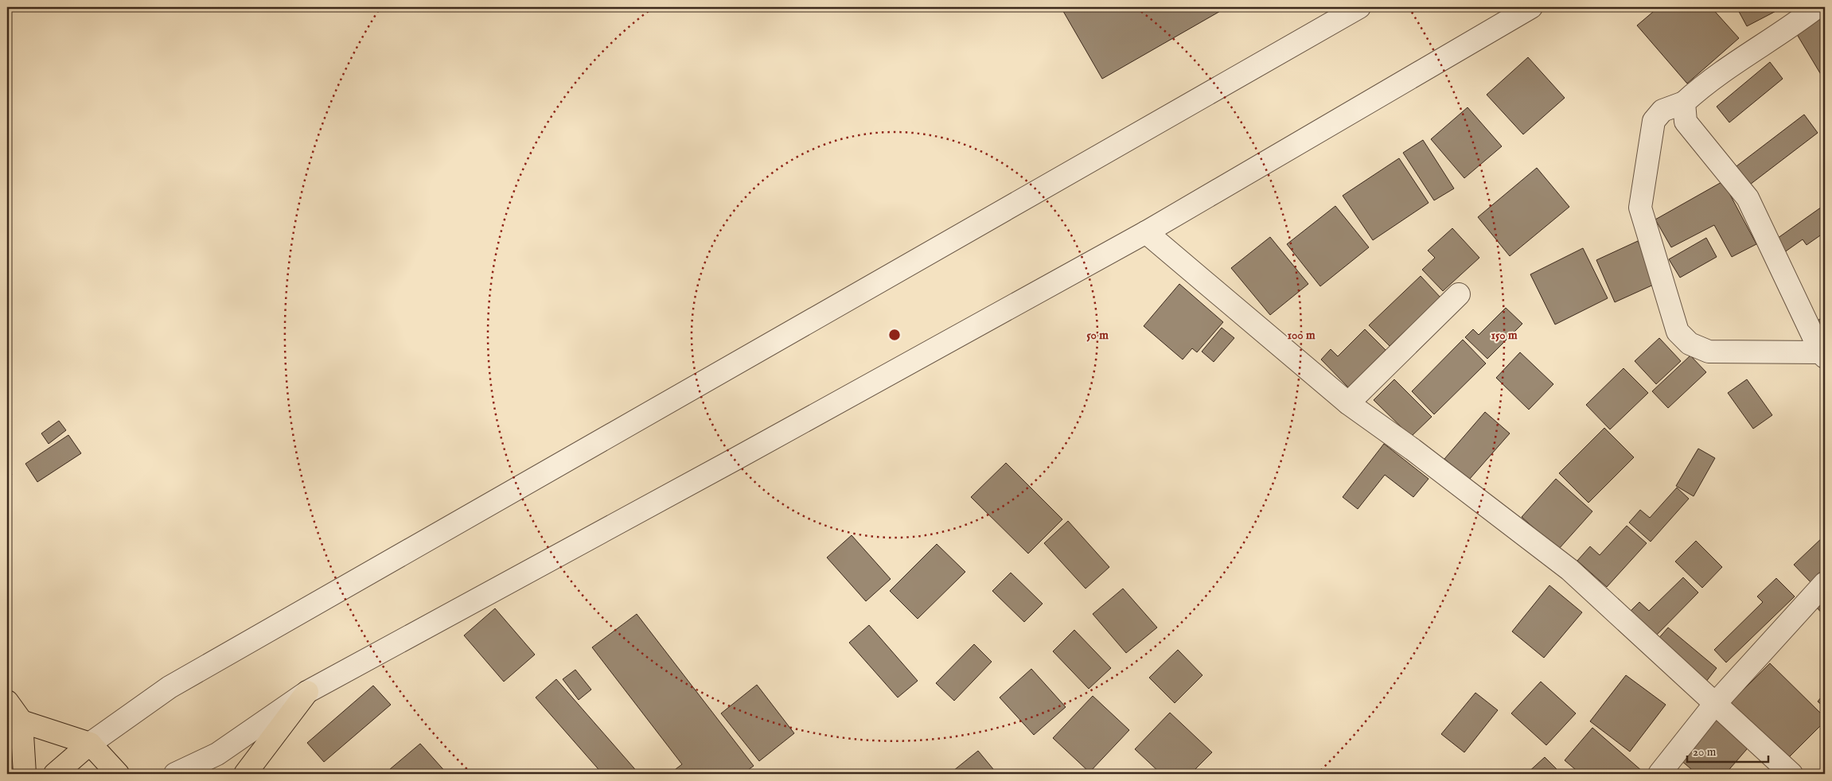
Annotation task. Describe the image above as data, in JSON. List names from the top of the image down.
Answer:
{
  "scale_bar": "20 m",
  "rings": ["50 m", "100 m", "150 m"]
}
